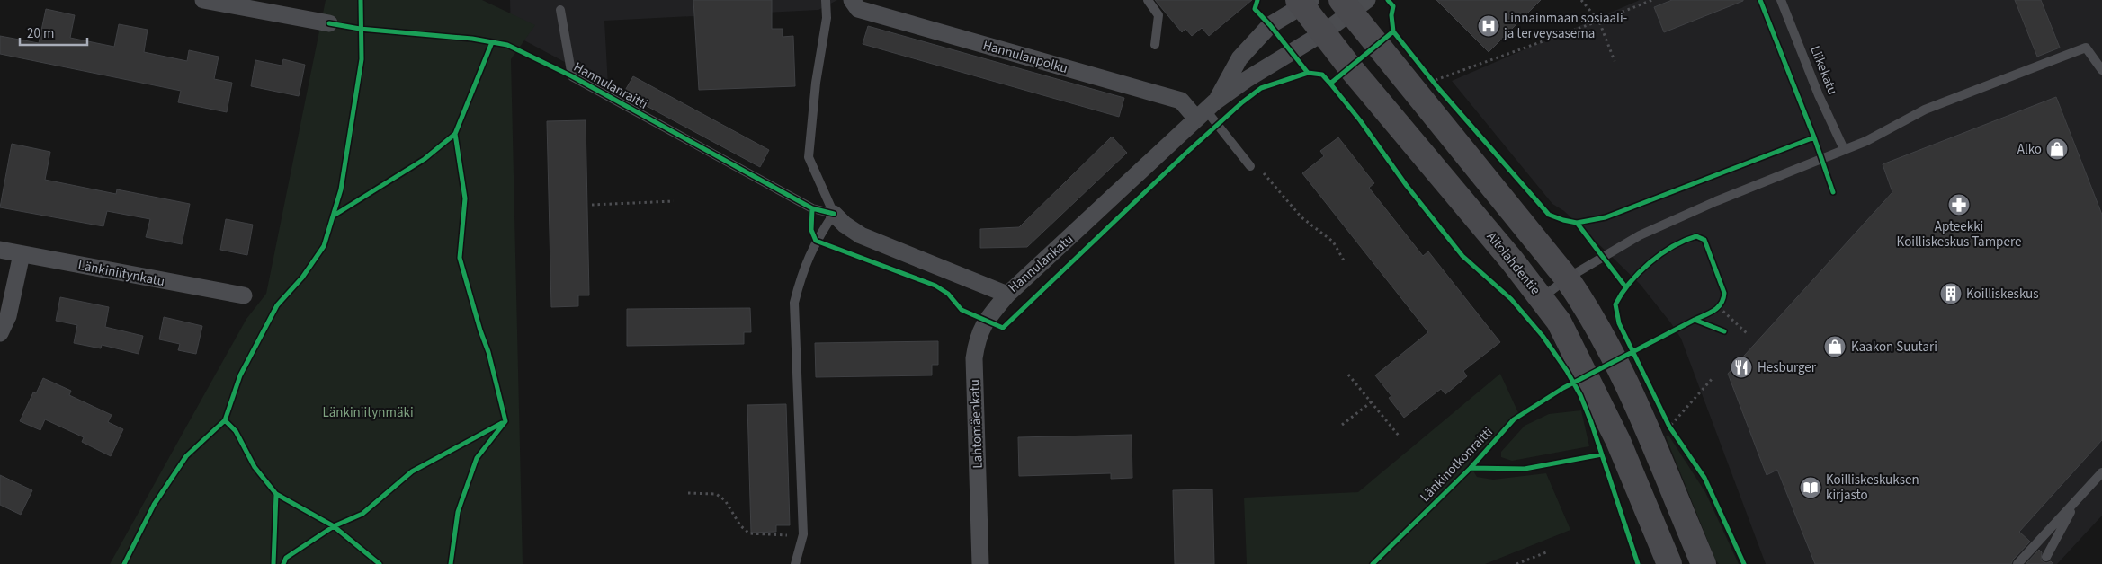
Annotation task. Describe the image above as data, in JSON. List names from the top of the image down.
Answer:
{
  "streets": {
    "main road": ["Aitolahdentie"],
    "street": [
      "Hannulanpolku",
      "Hannulankatu",
      "Länkiniitynkatu",
      "Lahtomäenkatu"
    ],
    "lane": ["Liikekatu", "Hannulanraitti"],
    "cycle path": ["Länkinotkonraitti"]
  },
  "crossings": [
    ["Hannulanpolku", "Hannulankatu"],
    ["Hannulanraitti", "Hannulankatu"],
    ["Hannulankatu", "Aitolahdentie"],
    ["Hannulankatu", "Lahtomäenkatu"]
  ],
  "parks": ["Länkiniitynmäki"],
  "places": {
    "hospital": ["Linnainmaan sosiaali- ja terveysasema"],
    "shop": ["Alko", "Kaakon Suutari"],
    "pharmacy": ["Apteekki Koilliskeskus Tampere"],
    "building": ["Koilliskeskus"],
    "restaurant": ["Hesburger"],
    "library": ["Koilliskeskuksen kirjasto"]
  },
  "scale_bar": "20 m"
}
